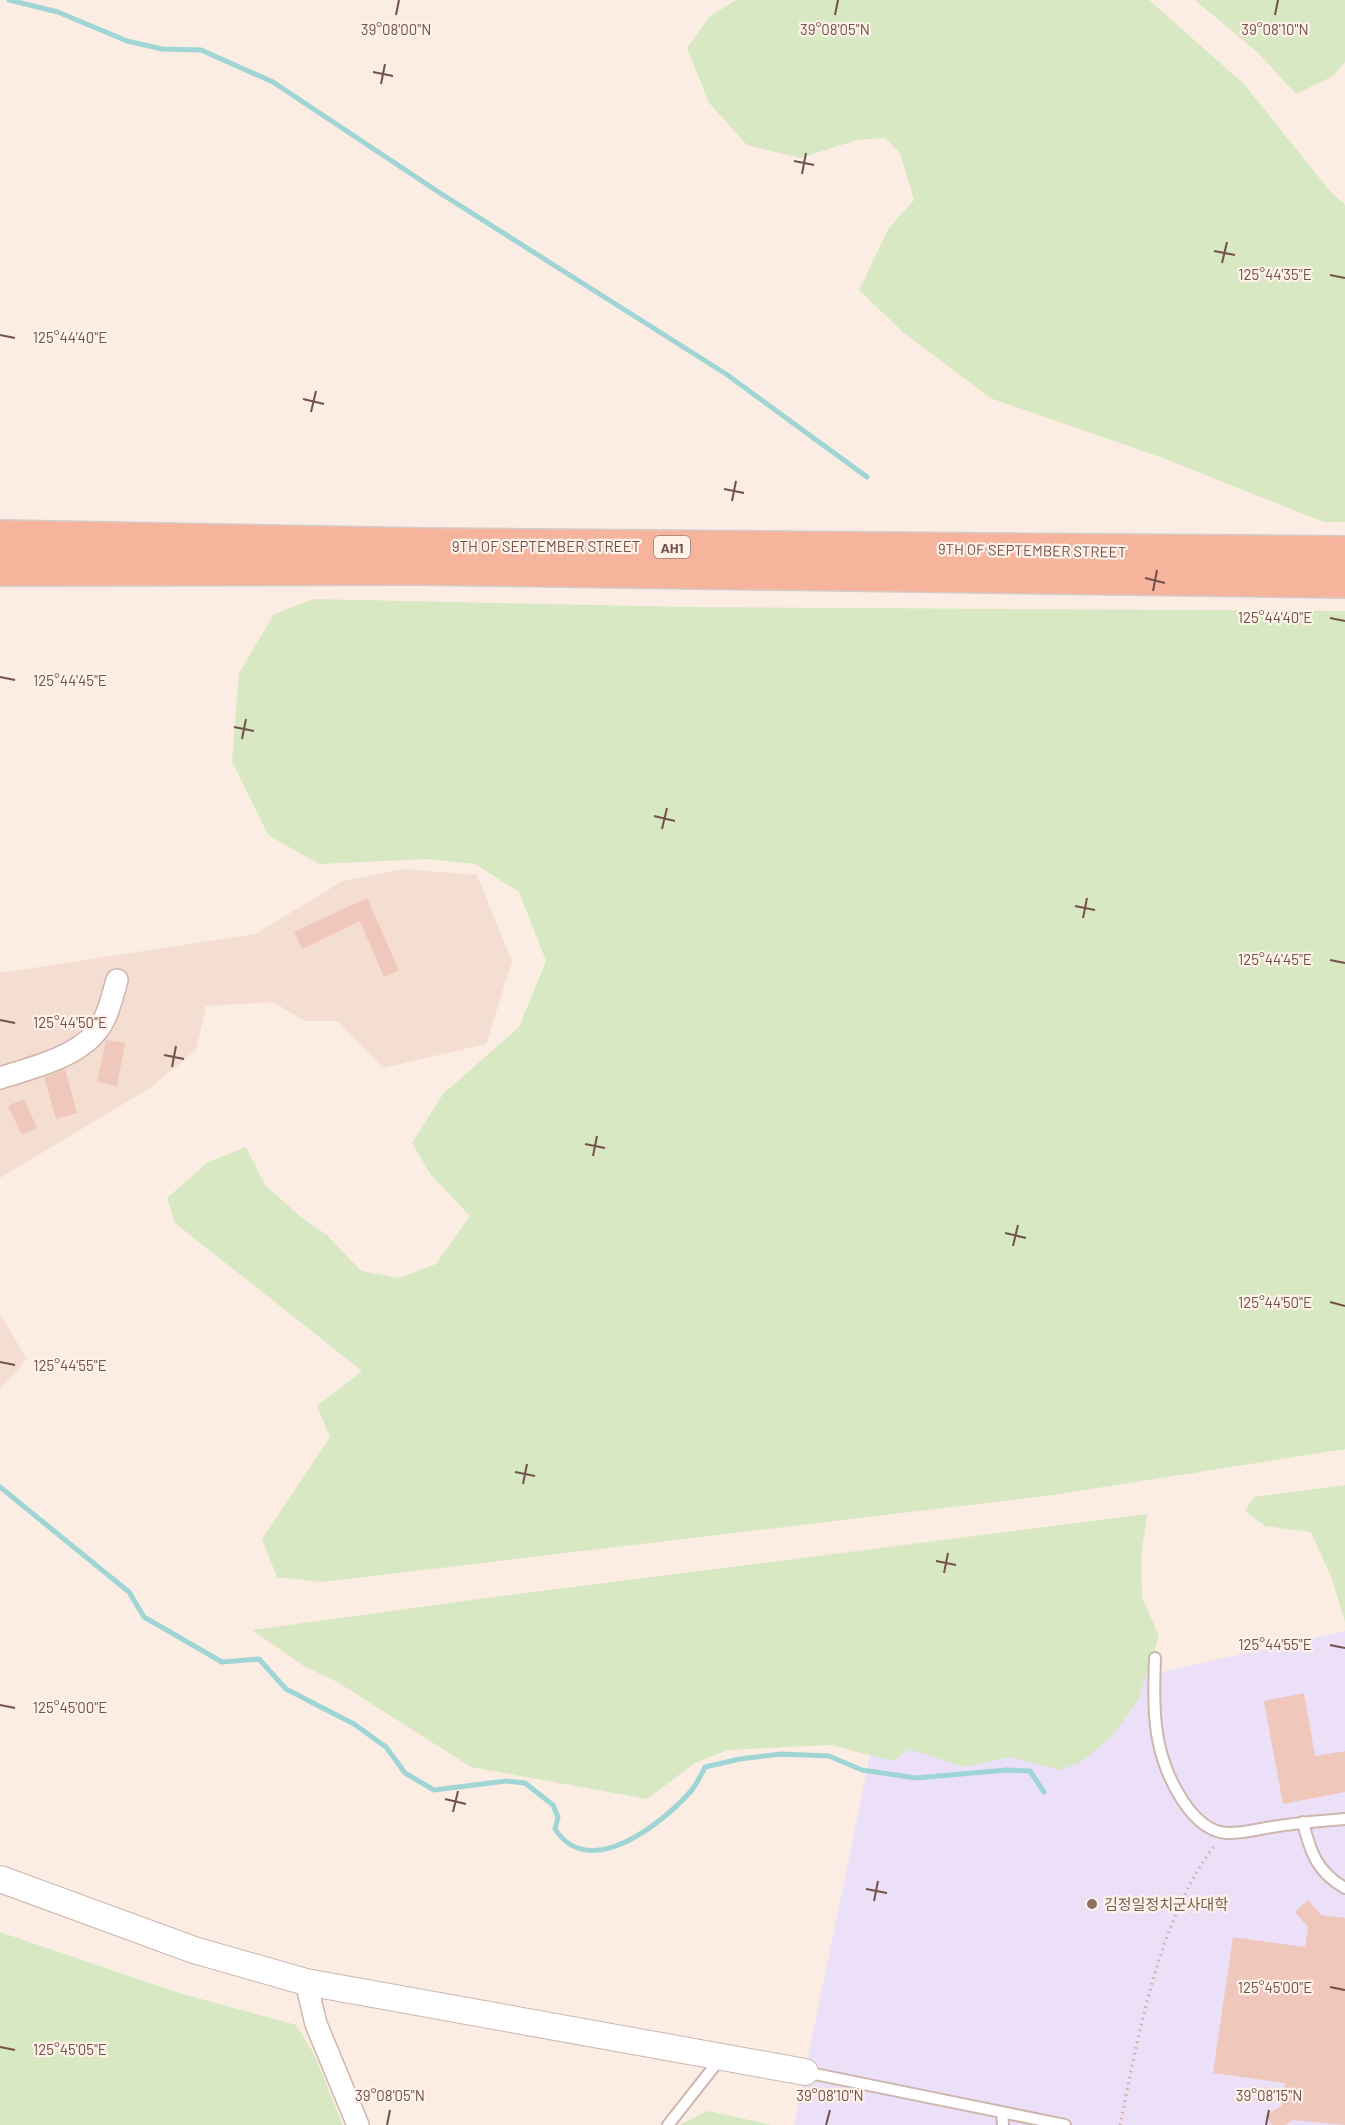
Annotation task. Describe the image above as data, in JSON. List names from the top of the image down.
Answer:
{
  "streets": {
    "highway": ["9TH OF SEPTEMBER STREET", "AH1"]
  },
  "places": ["김정일정치군사대학"],
  "coordinates": [
    "39°08'00\"N",
    "39°08'05\"N",
    "39°08'10\"N",
    "125°44'35\"E",
    "125°44'40\"E",
    "125°44'45\"E",
    "125°44'50\"E",
    "125°44'55\"E",
    "125°45'00\"E",
    "125°45'05\"E",
    "39°08'15\"N"
  ]
}
